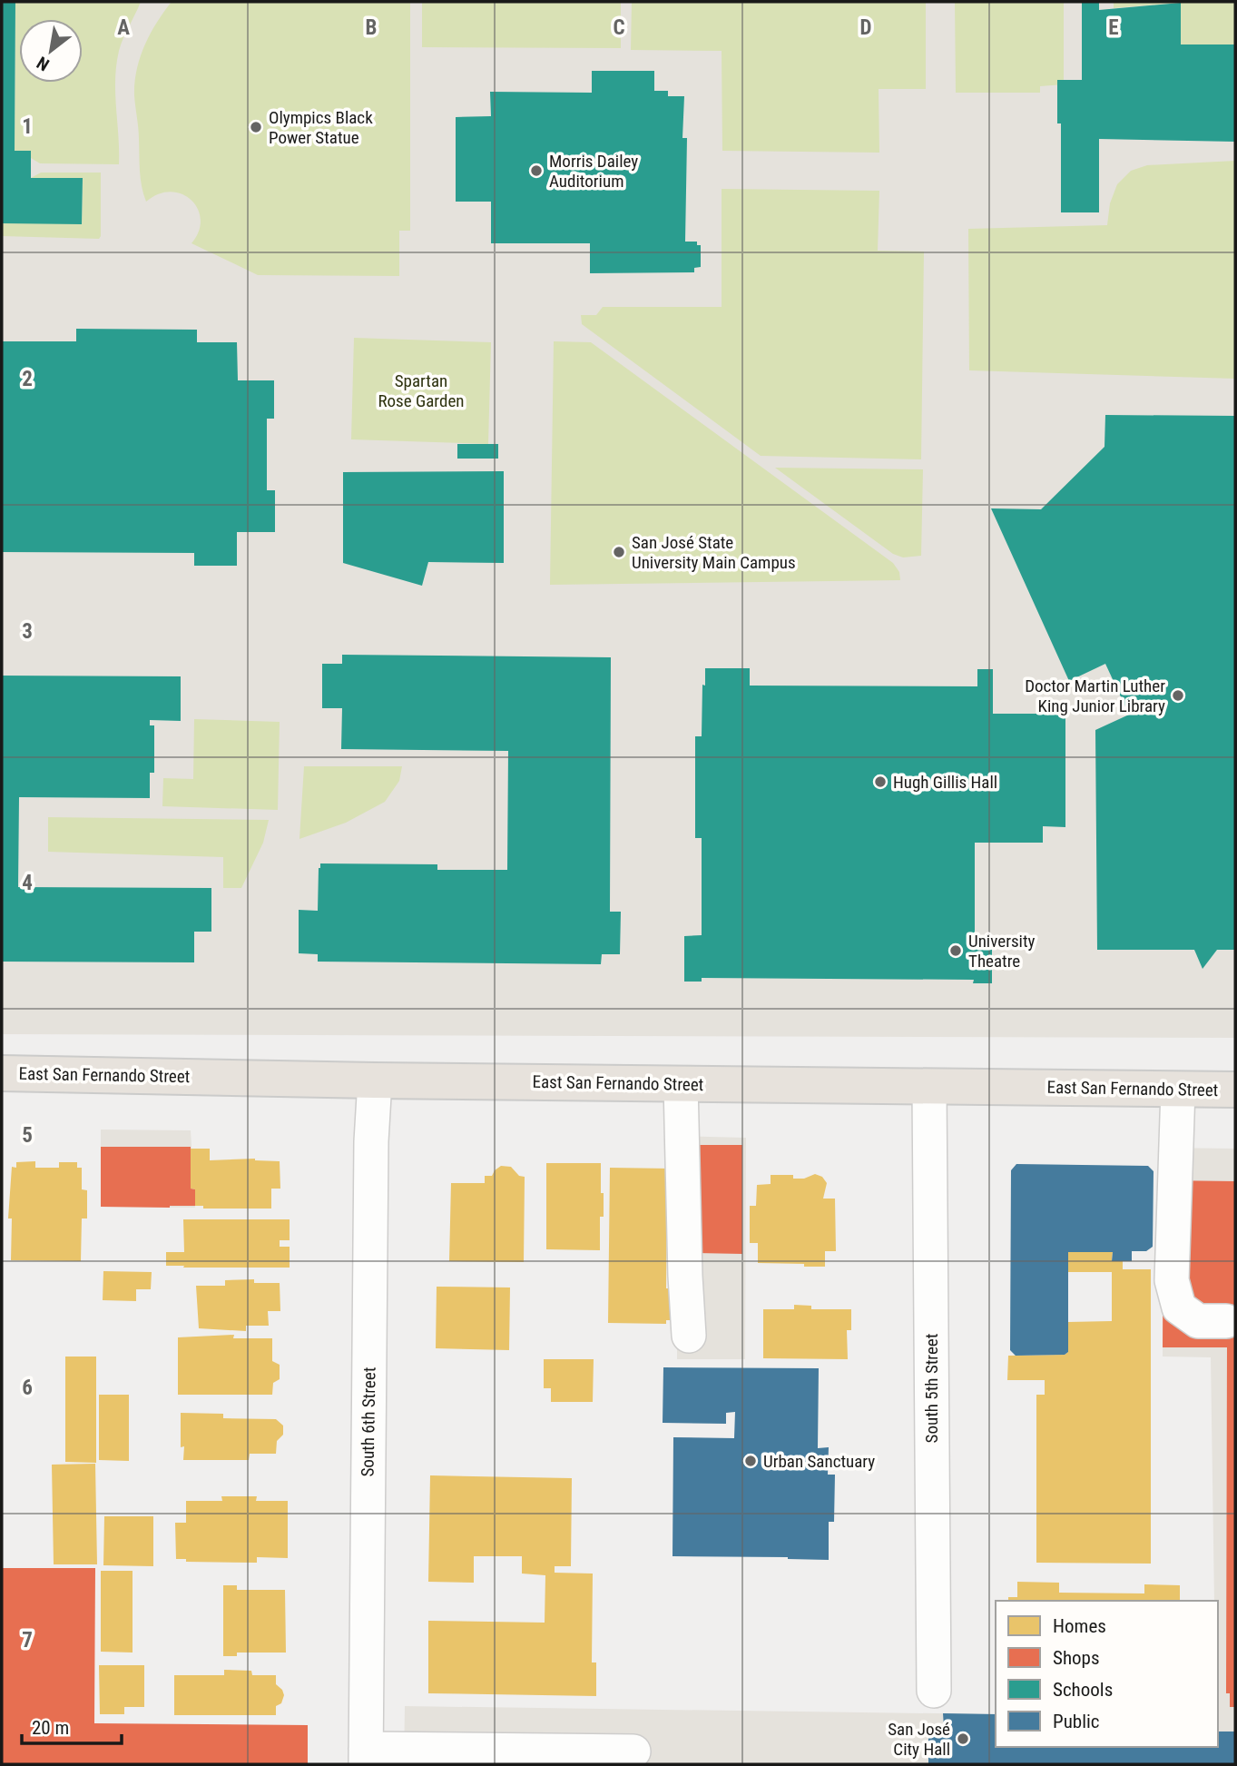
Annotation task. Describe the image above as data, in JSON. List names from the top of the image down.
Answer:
{
  "streets": {
    "main road": ["East San Fernando Street"],
    "street": ["South 5th Street", "South 6th Street"]
  },
  "crossings": [
    ["East San Fernando Street", "South 5th Street"],
    ["East San Fernando Street", "South 6th Street"]
  ],
  "parks": ["Spartan Rose Garden"],
  "places": [
    "Olympics Black Power Statue",
    "Morris Dailey Auditorium",
    "San José State University Main Campus",
    "Doctor Martin Luther King Junior Library",
    "Hugh Gillis Hall",
    "University Theatre",
    "Urban Sanctuary",
    "San José City Hall"
  ],
  "legend": [
    "Homes",
    "Shops",
    "Schools",
    "Public"
  ],
  "scale_bar": "20 m",
  "north": "bottom left",
  "grid": {
    "columns": [
      "A",
      "B",
      "C",
      "D",
      "E"
    ],
    "rows": [
      "1",
      "2",
      "3",
      "4",
      "5",
      "6",
      "7"
    ]
  }
}
